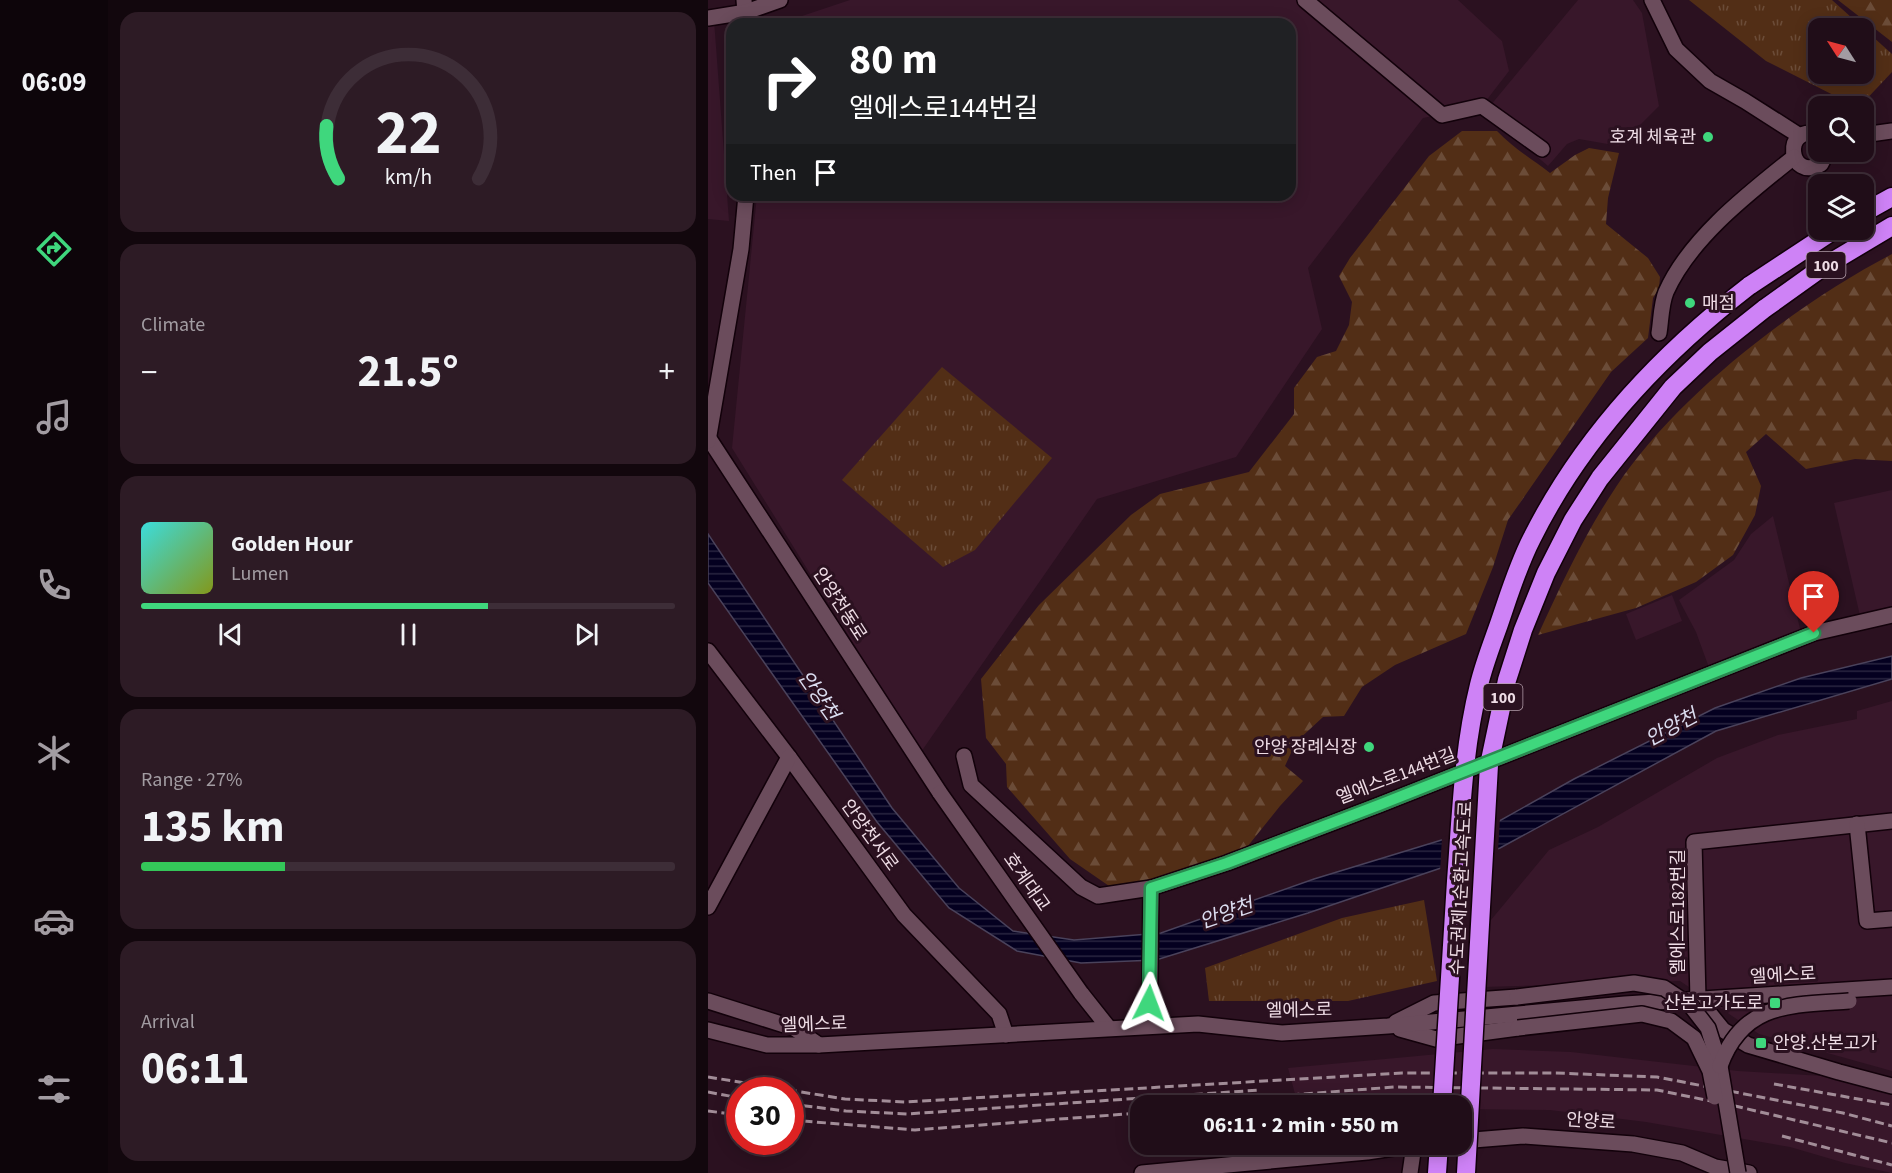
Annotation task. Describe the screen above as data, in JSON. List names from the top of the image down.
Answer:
{
  "streets": {
    "highway": ["100", "수도권제1순환고속도로"],
    "street": [
      "안양천동로",
      "엘에스로144번길",
      "안양천서로",
      "호계대교",
      "엘에스로182번길",
      "엘에스로",
      "안양로"
    ]
  },
  "crossings": [
    ["안양천동로", "호계대교"],
    ["안양천서로", "엘에스로"],
    ["호계대교", "엘에스로"],
    ["엘에스로182번길", "엘에스로"]
  ],
  "water": ["안양천"],
  "places": {
    "other": ["호계 체육관", "매점", "안양 장례식장"],
    "transit": ["산본고가도로", "안양.산본고가"]
  },
  "north": "top left",
  "page": {
    "tabs": "06:09",
    "turn": ["80 m", "엘에스로144번길"],
    "then": "Then",
    "tile": [
      "Climate",
      ["Range · 27%", "135 km"],
      ["Arrival", "06:11"]
    ],
    "heat": ["−", "21.5°", "+"],
    "song": ["Golden Hour", "Lumen"],
    "limit": "30",
    "trip": "06:11 · 2 min · 550 m",
    "gauge": ["22", "km/h"]
  }
}
